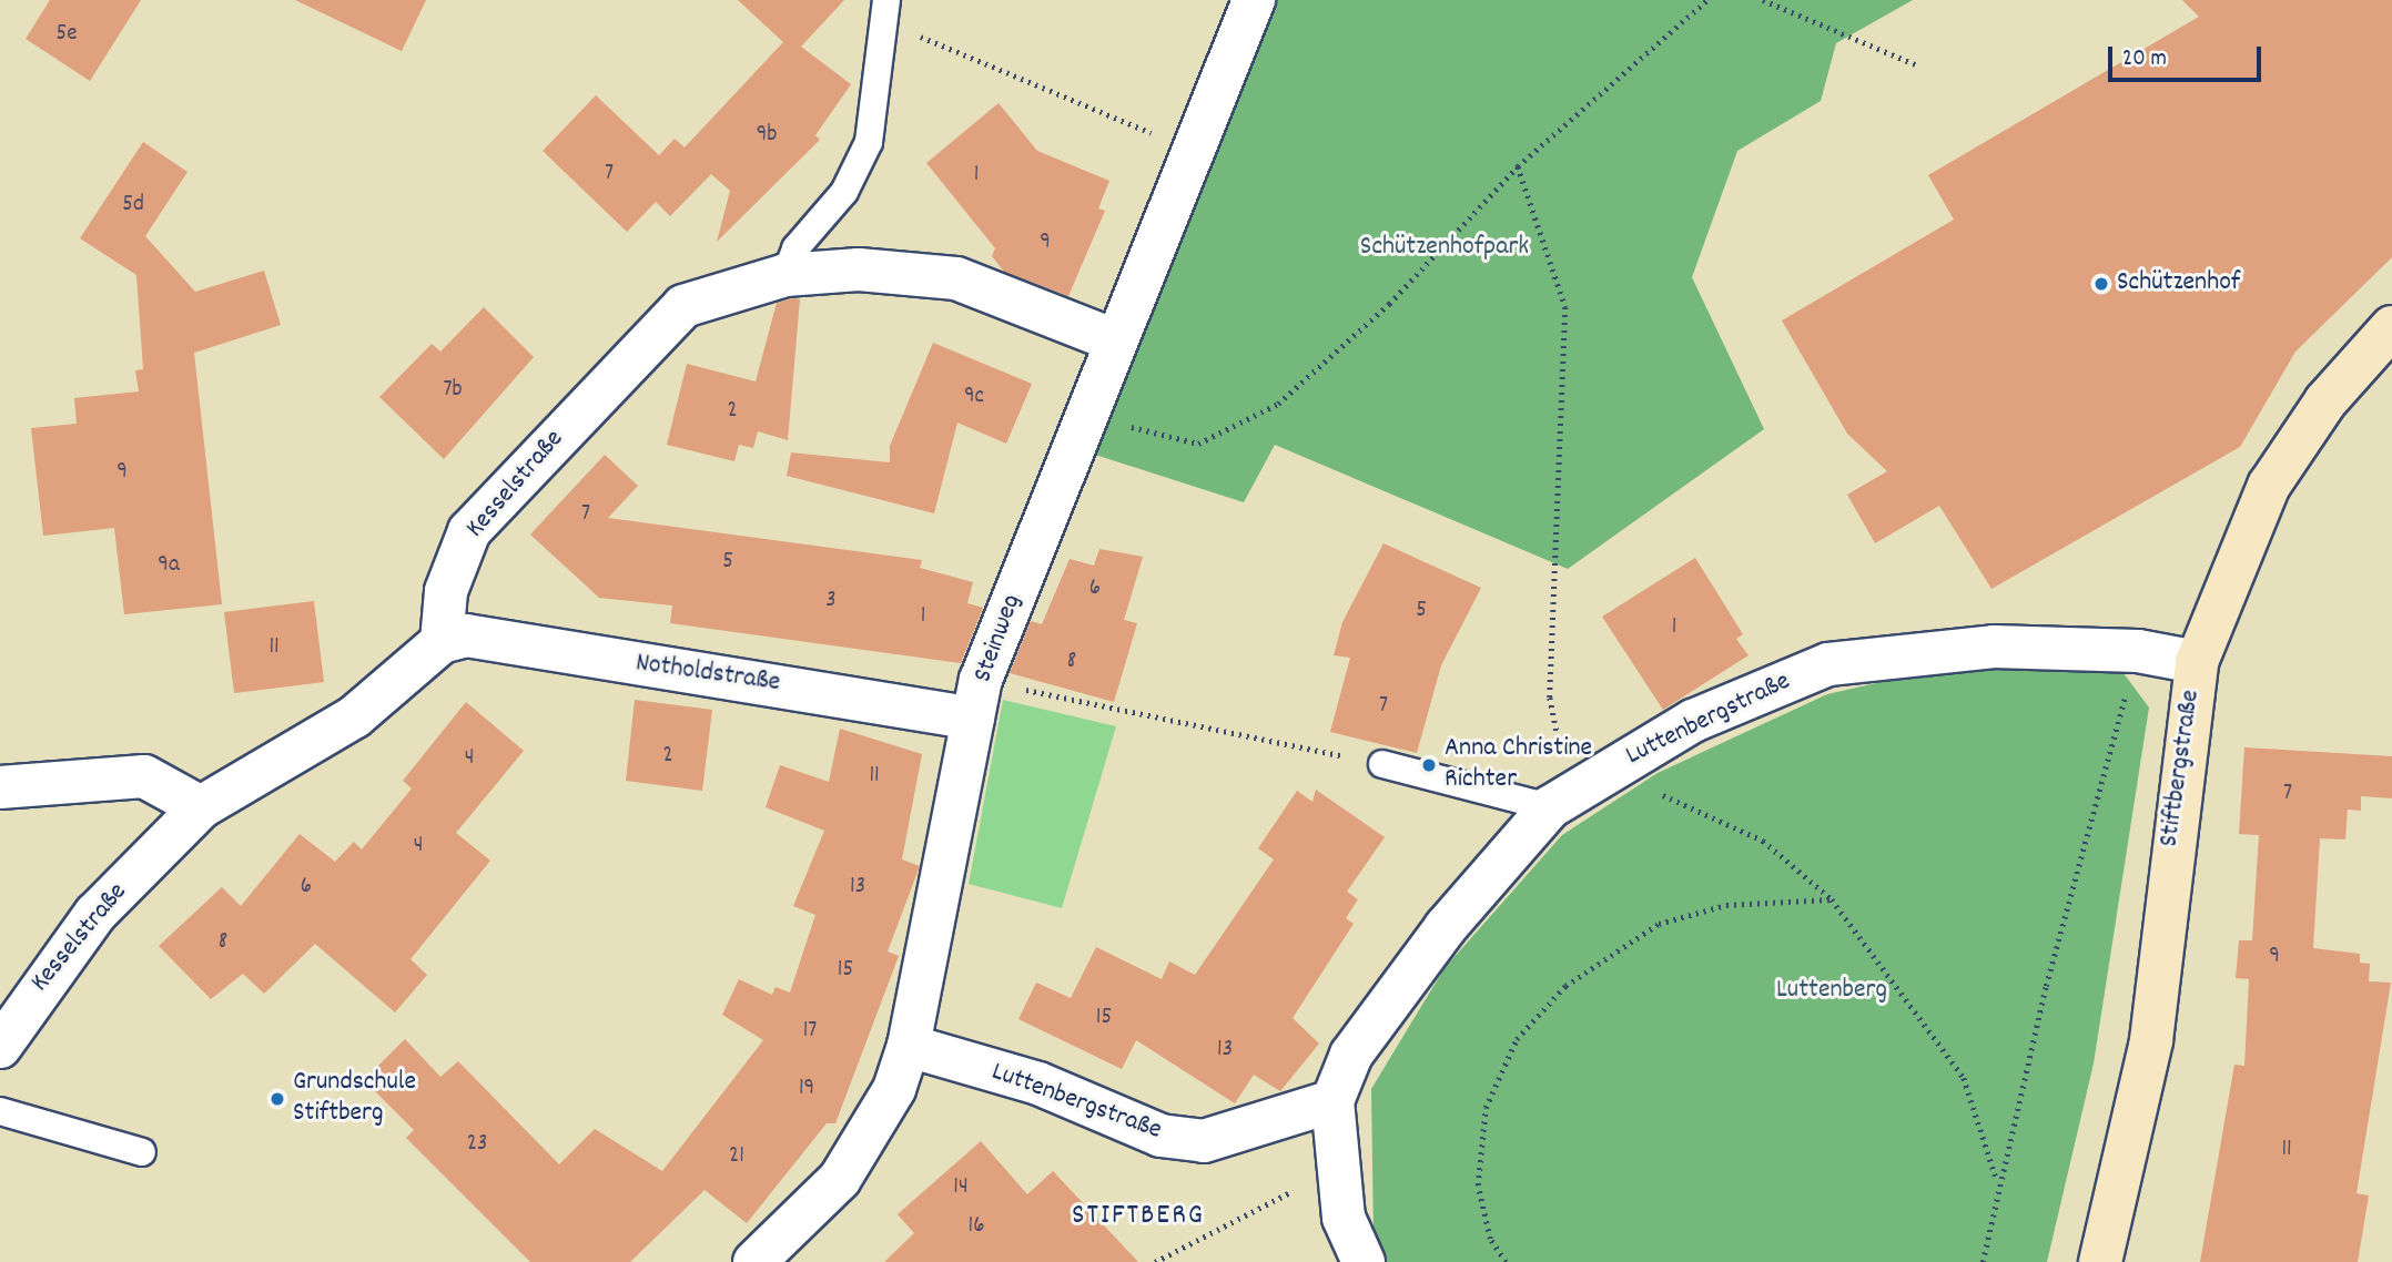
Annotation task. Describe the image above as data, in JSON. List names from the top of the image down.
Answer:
{
  "streets": {
    "street": [
      "Kesselstraße",
      "Steinweg",
      "Notholdstraße",
      "Luttenbergstraße",
      "Stiftbergstraße"
    ]
  },
  "crossings": [
    ["Kesselstraße", "Steinweg"],
    ["Kesselstraße", "Notholdstraße"],
    ["Steinweg", "Notholdstraße"],
    ["Steinweg", "Luttenbergstraße"],
    ["Luttenbergstraße", "Stiftbergstraße"]
  ],
  "districts": ["STIFTBERG"],
  "parks": ["Schützenhofpark", "Luttenberg"],
  "places": ["Schützenhof", "Anna Christine Richter", "Grundschule Stiftberg"],
  "house_numbers": [
    "5e",
    "9b",
    "7",
    "1",
    "5d",
    "9",
    "7b",
    "9c",
    "2",
    "9",
    "7",
    "5",
    "9a",
    "6",
    "3",
    "5",
    "1",
    "1",
    "11",
    "8",
    "7",
    "2",
    "4",
    "11",
    "7",
    "4",
    "6",
    "13",
    "8",
    "9",
    "15",
    "15",
    "17",
    "13",
    "19",
    "23",
    "11",
    "21",
    "14",
    "16"
  ],
  "scale_bar": "20 m"
}
